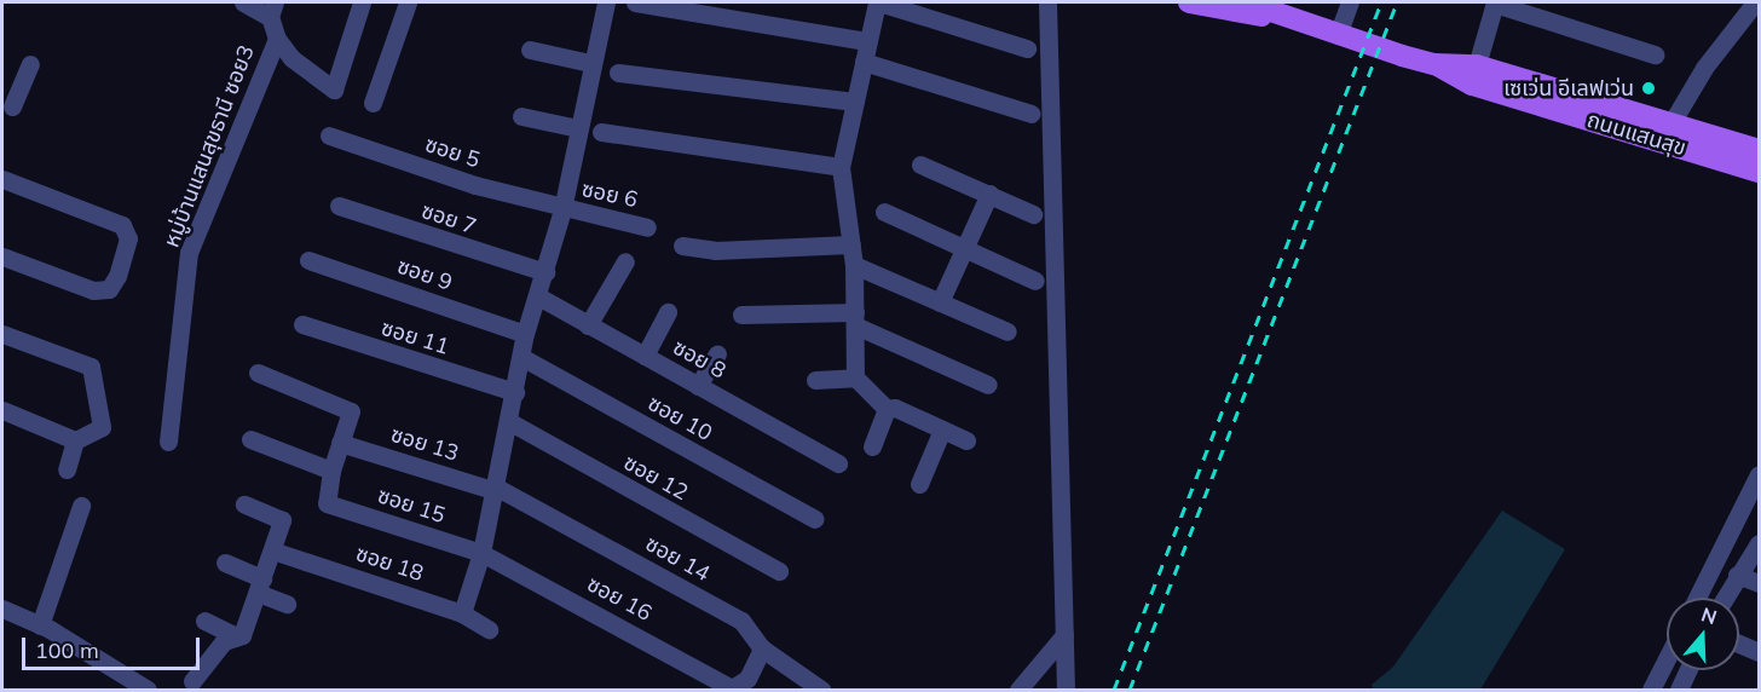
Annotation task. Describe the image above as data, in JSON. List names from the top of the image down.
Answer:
{
  "streets": {
    "main road": ["ถนนแสนสุข"],
    "street": [
      "หมู่บ้านแสนสุขธานี ซอย3",
      "ซอย 5",
      "ซอย 6",
      "ซอย 7",
      "ซอย 9",
      "ซอย 11",
      "ซอย 8",
      "ซอย 10",
      "ซอย 13",
      "ซอย 12",
      "ซอย 15",
      "ซอย 14",
      "ซอย 18",
      "ซอย 16"
    ]
  },
  "crossings": [
    ["ซอย 5", "ซอย 6"],
    ["ซอย 13", "ซอย 14"],
    ["ซอย 15", "ซอย 16"],
    ["ซอย 14", "ซอย 16"]
  ],
  "places": ["เซเว่น อีเลฟเว่น"],
  "scale_bar": "100 m",
  "north": "top"
}
